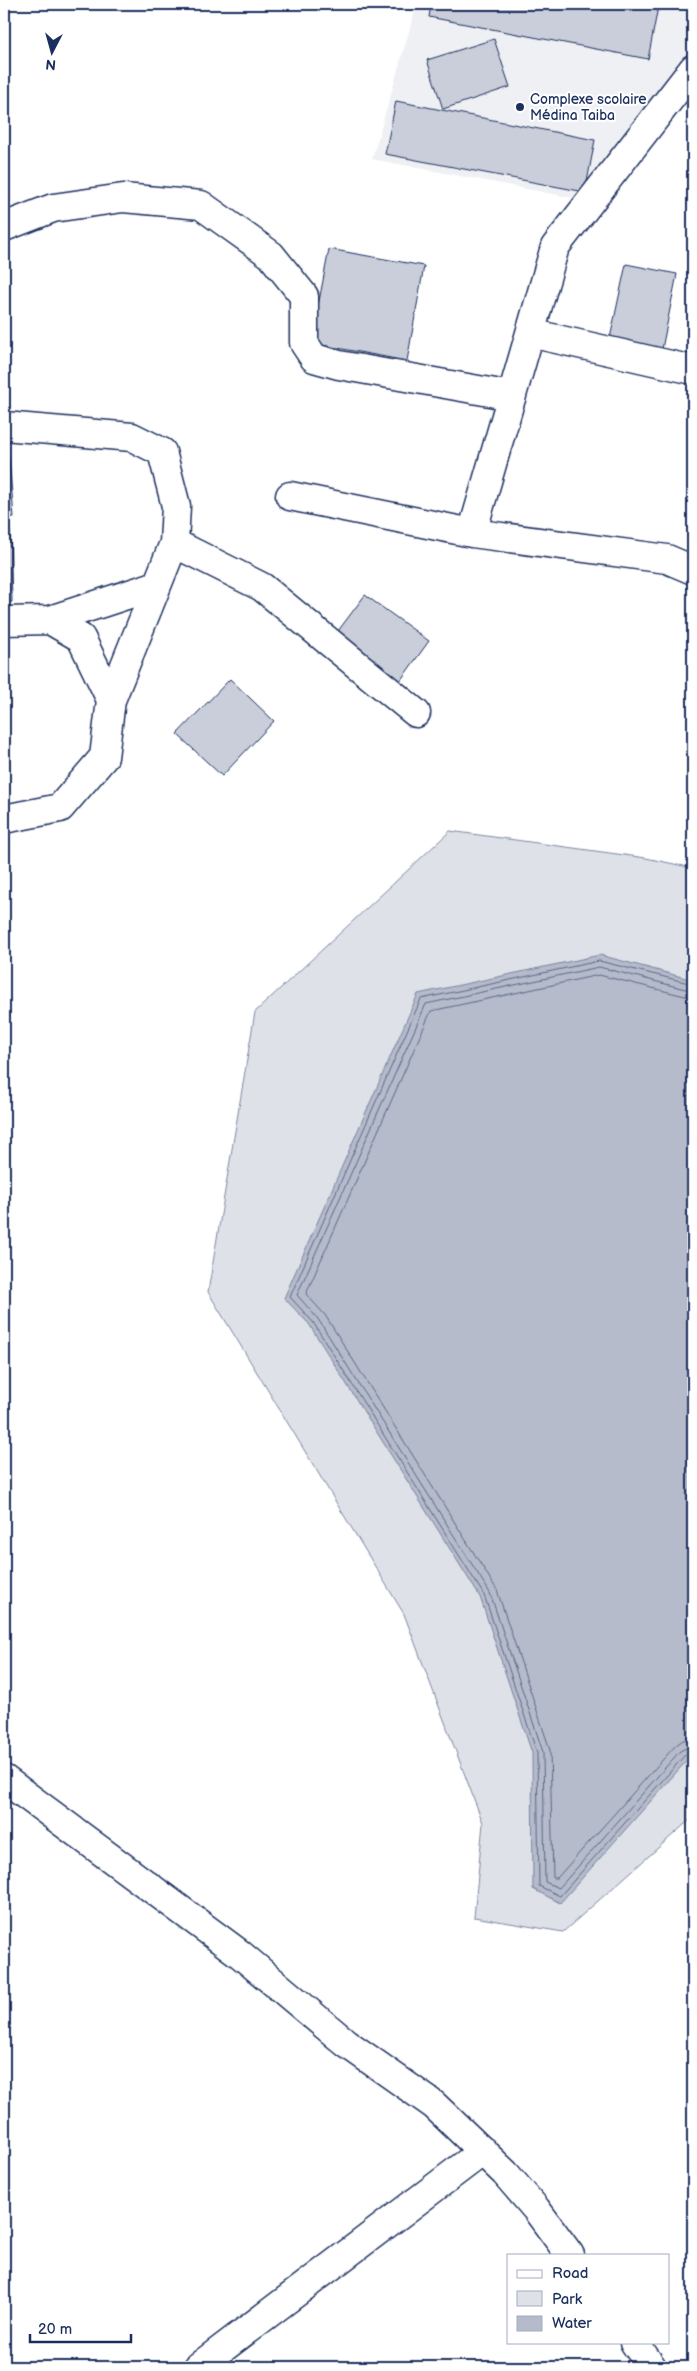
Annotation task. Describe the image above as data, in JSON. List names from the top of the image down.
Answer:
{
  "places": ["Complexe scolaire Médina Taiba"],
  "legend": ["Road", "Park", "Water"],
  "scale_bar": "20 m",
  "north": "bottom"
}
